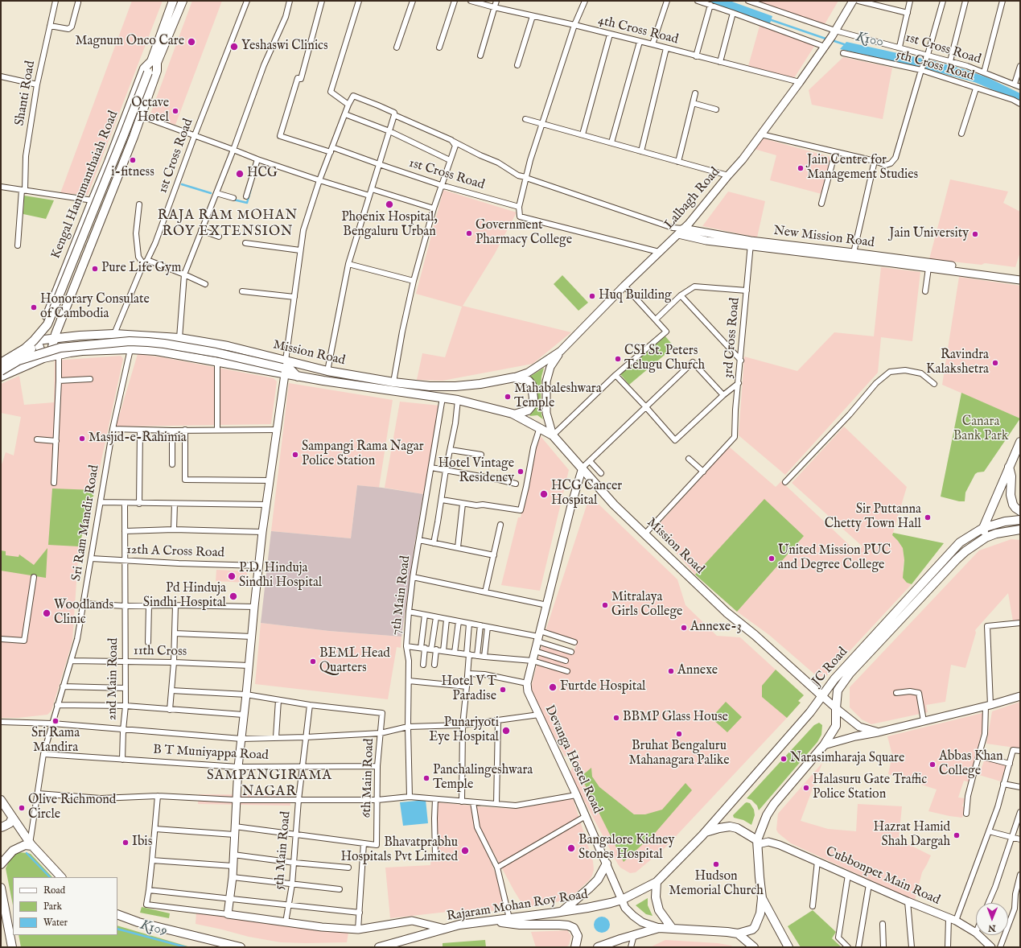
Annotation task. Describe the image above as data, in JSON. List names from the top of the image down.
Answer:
{
  "streets": {
    "main road": [
      "Kengal Hanumanthaiah Road",
      "Lalbagh Road",
      "New Mission Road",
      "Mission Road",
      "JC Road",
      "Devanga Hostel Road",
      "Cubbonpet Main Road",
      "Rajaram Mohan Roy Road"
    ],
    "street": [
      "4th Cross Road",
      "1st Cross Road",
      "5th Cross Road",
      "Shanti Road",
      "3rd Cross Road",
      "Sri Ram Mandir Road",
      "12th A Cross Road",
      "7th Main Road",
      "11th Cross",
      "2nd Main Road",
      "B T Muniyappa Road",
      "6th Main Road",
      "5th Main Road"
    ]
  },
  "crossings": [
    ["4th Cross Road", "Lalbagh Road"],
    ["1st Cross Road", "Lalbagh Road"],
    ["1st Cross Road", "Mission Road"],
    ["Kengal Hanumanthaiah Road", "Mission Road"],
    ["Lalbagh Road", "New Mission Road"],
    ["Lalbagh Road", "Mission Road"],
    ["New Mission Road", "3rd Cross Road"],
    ["Mission Road", "Sri Ram Mandir Road"],
    ["Mission Road", "7th Main Road"],
    ["Mission Road", "JC Road"],
    ["Mission Road", "Devanga Hostel Road"],
    ["Sri Ram Mandir Road", "12th A Cross Road"],
    ["Sri Ram Mandir Road", "11th Cross"],
    ["Sri Ram Mandir Road", "B T Muniyappa Road"],
    ["12th A Cross Road", "2nd Main Road"],
    ["11th Cross", "2nd Main Road"],
    ["JC Road", "Cubbonpet Main Road"],
    ["JC Road", "Rajaram Mohan Roy Road"],
    ["2nd Main Road", "B T Muniyappa Road"],
    ["B T Muniyappa Road", "6th Main Road"],
    ["B T Muniyappa Road", "5th Main Road"],
    ["Devanga Hostel Road", "Rajaram Mohan Roy Road"],
    ["6th Main Road", "5th Main Road"],
    ["Cubbonpet Main Road", "Rajaram Mohan Roy Road"]
  ],
  "districts": ["RAJA RAM MOHAN ROY EXTENSION", "SAMPANGIRAMA NAGAR"],
  "water": ["K100", "K109"],
  "parks": ["Canara Bank Park"],
  "places": [
    "Magnum Onco Care",
    "Yeshaswi Clinics",
    "Octave Hotel",
    "i-fitness",
    "Jain Centre for Management Studies",
    "HCG",
    "Phoenix Hospital, Bengaluru Urban",
    "Government Pharmacy College",
    "Jain University",
    "Pure Life Gym",
    "Huq Building",
    "Honorary Consulate of Cambodia",
    "CSI St. Peters Telugu Church",
    "Ravindra Kalakshetra",
    "Mahabaleshwara Temple",
    "Masjid-e-Rahimia",
    "Sampangi Rama Nagar Police Station",
    "Hotel Vintage Residency",
    "HCG Cancer Hospital",
    "Sir Puttanna Chetty Town Hall",
    "United Mission PUC and Degree College",
    "P.D. Hinduja Sindhi Hospital",
    "Pd Hinduja Sindhi Hospital",
    "Mitralaya Girls College",
    "Woodlands Clinic",
    "Annexe-3",
    "BEML Head Quarters",
    "Annexe",
    "Furtde Hospital",
    "Hotel V T Paradise",
    "BBMP Glass House",
    "Sri Rama Mandira",
    "Punarjyoti Eye Hospital",
    "Bruhat Bengaluru Mahanagara Palike",
    "Narasimharaja Square",
    "Abbas Khan College",
    "Panchalingeshwara Temple",
    "Halasuru Gate Traffic Police Station",
    "Olive Richmond Circle",
    "Hazrat Hamid Shah Dargah",
    "Ibis",
    "Bangalore Kidney Stones Hospital",
    "Bhavatprabhu Hospitals Pvt Limited",
    "Hudson Memorial Church"
  ],
  "legend": ["Road", "Park", "Water"],
  "north": "bottom"
}
